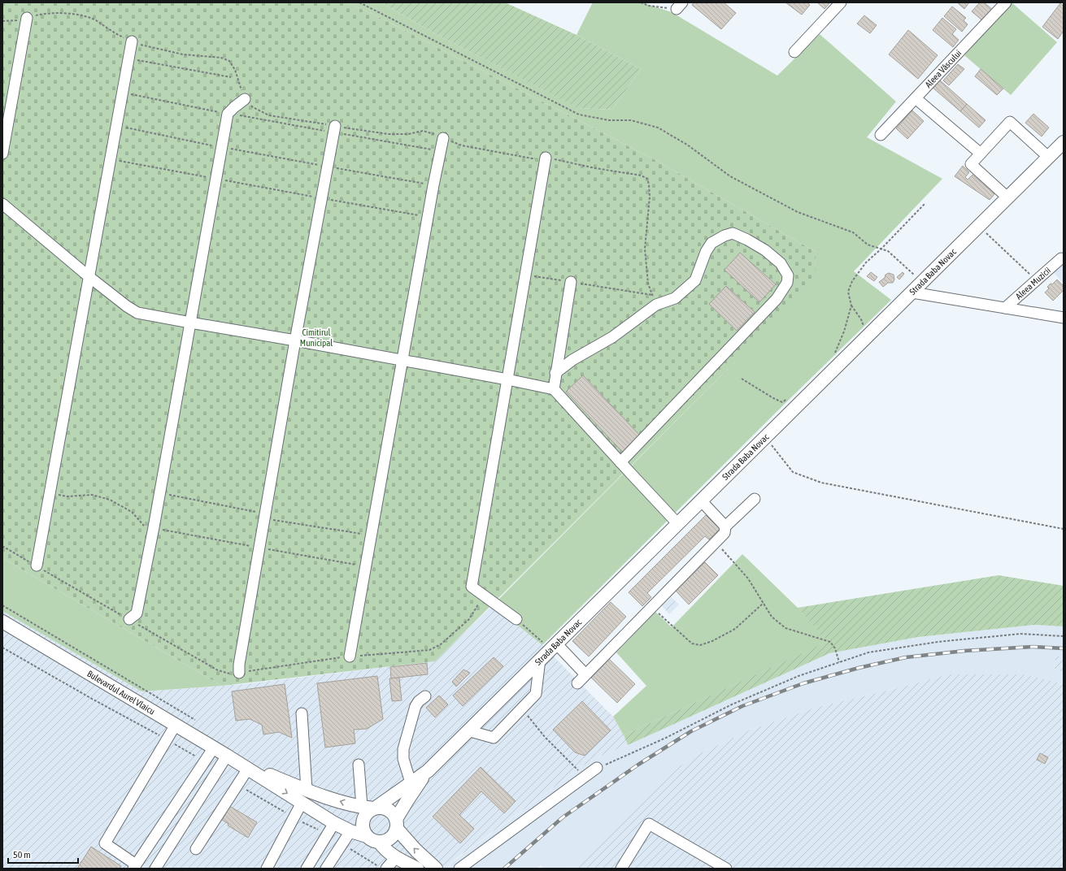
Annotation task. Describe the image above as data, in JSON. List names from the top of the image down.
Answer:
{
  "streets": {
    "main road": ["Strada Baba Novac", "Bulevardul Aurel Vlaicu"],
    "street": ["Aleea Vâscului", "Aleea Muzicii"]
  },
  "crossings": [
    ["Strada Baba Novac", "Bulevardul Aurel Vlaicu"]
  ],
  "parks": ["Cimitirul Municipal"],
  "scale_bar": "50 m"
}
